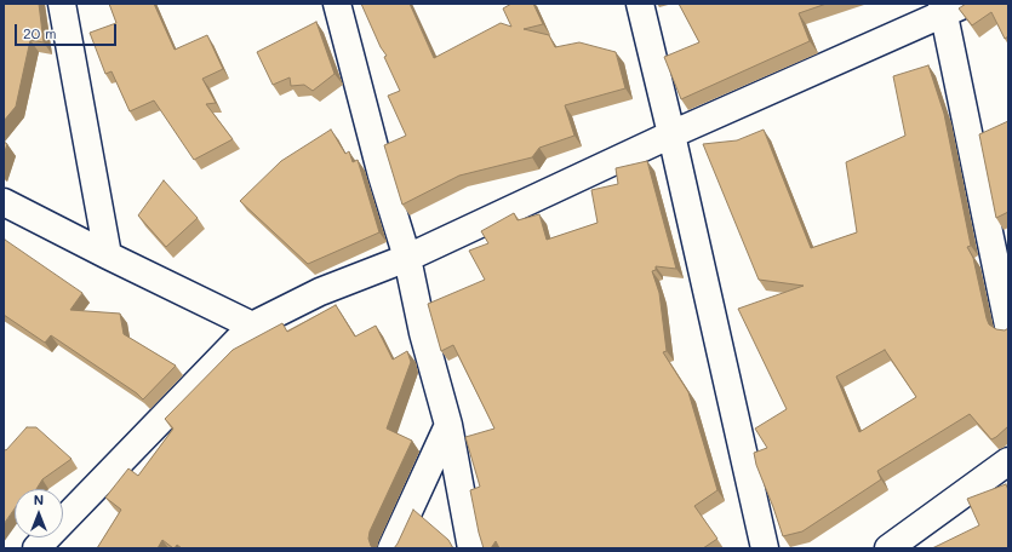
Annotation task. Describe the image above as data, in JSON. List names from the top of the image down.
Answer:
{
  "scale_bar": "20 m",
  "north": "top"
}
